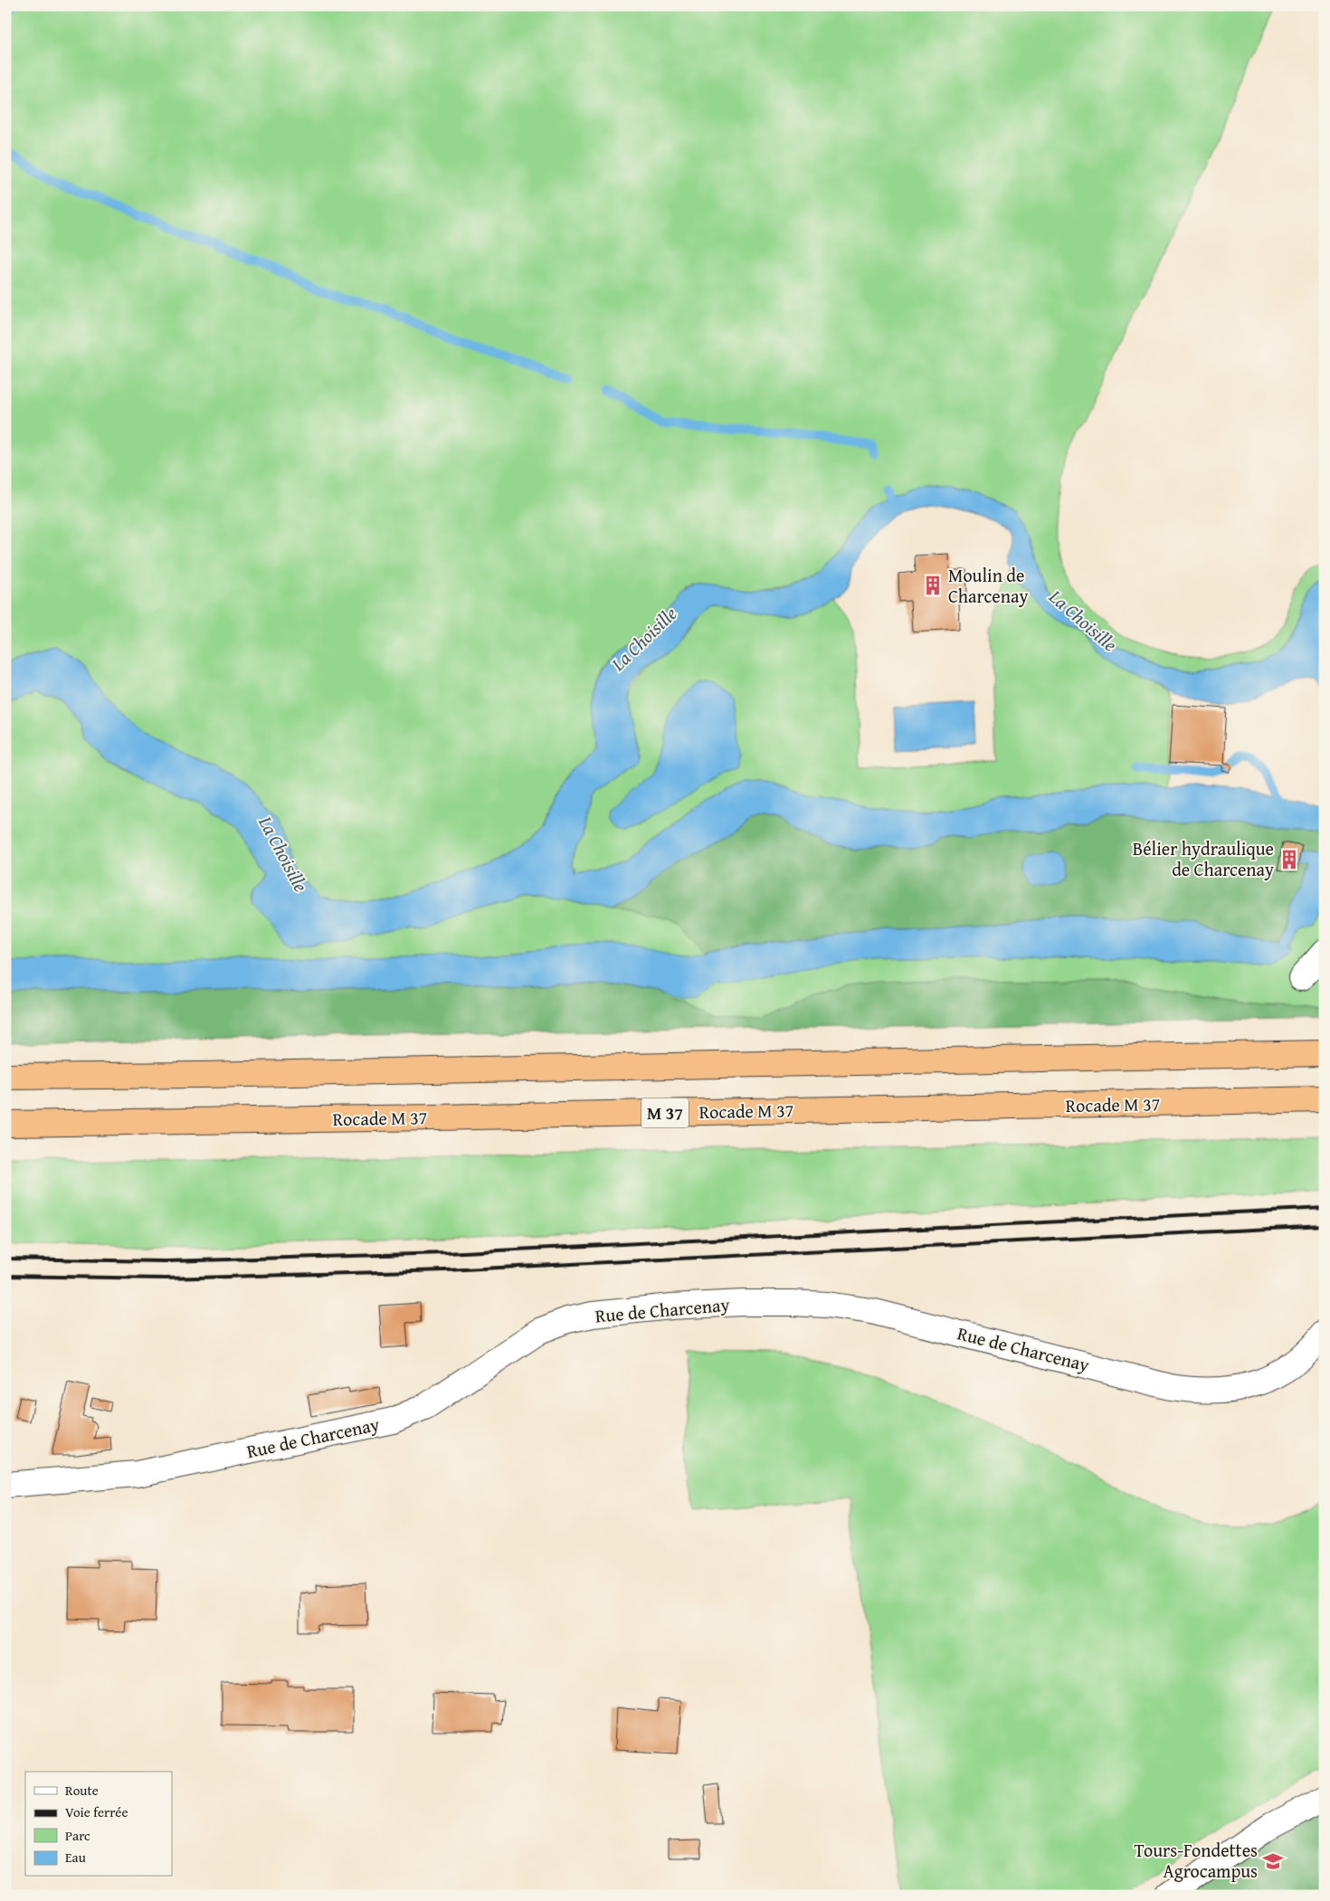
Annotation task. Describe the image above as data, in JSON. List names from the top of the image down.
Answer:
{
  "streets": {
    "highway": ["Rocade M 37", "M 37"],
    "street": ["Rue de Charcenay"]
  },
  "water": ["La Choisille"],
  "places": {
    "building": ["Moulin de Charcenay", "Bélier hydraulique de Charcenay"],
    "school or university": ["Tours-Fondettes Agrocampus"]
  },
  "legend": [
    "Route",
    "Voie ferrée",
    "Parc",
    "Eau"
  ]
}
